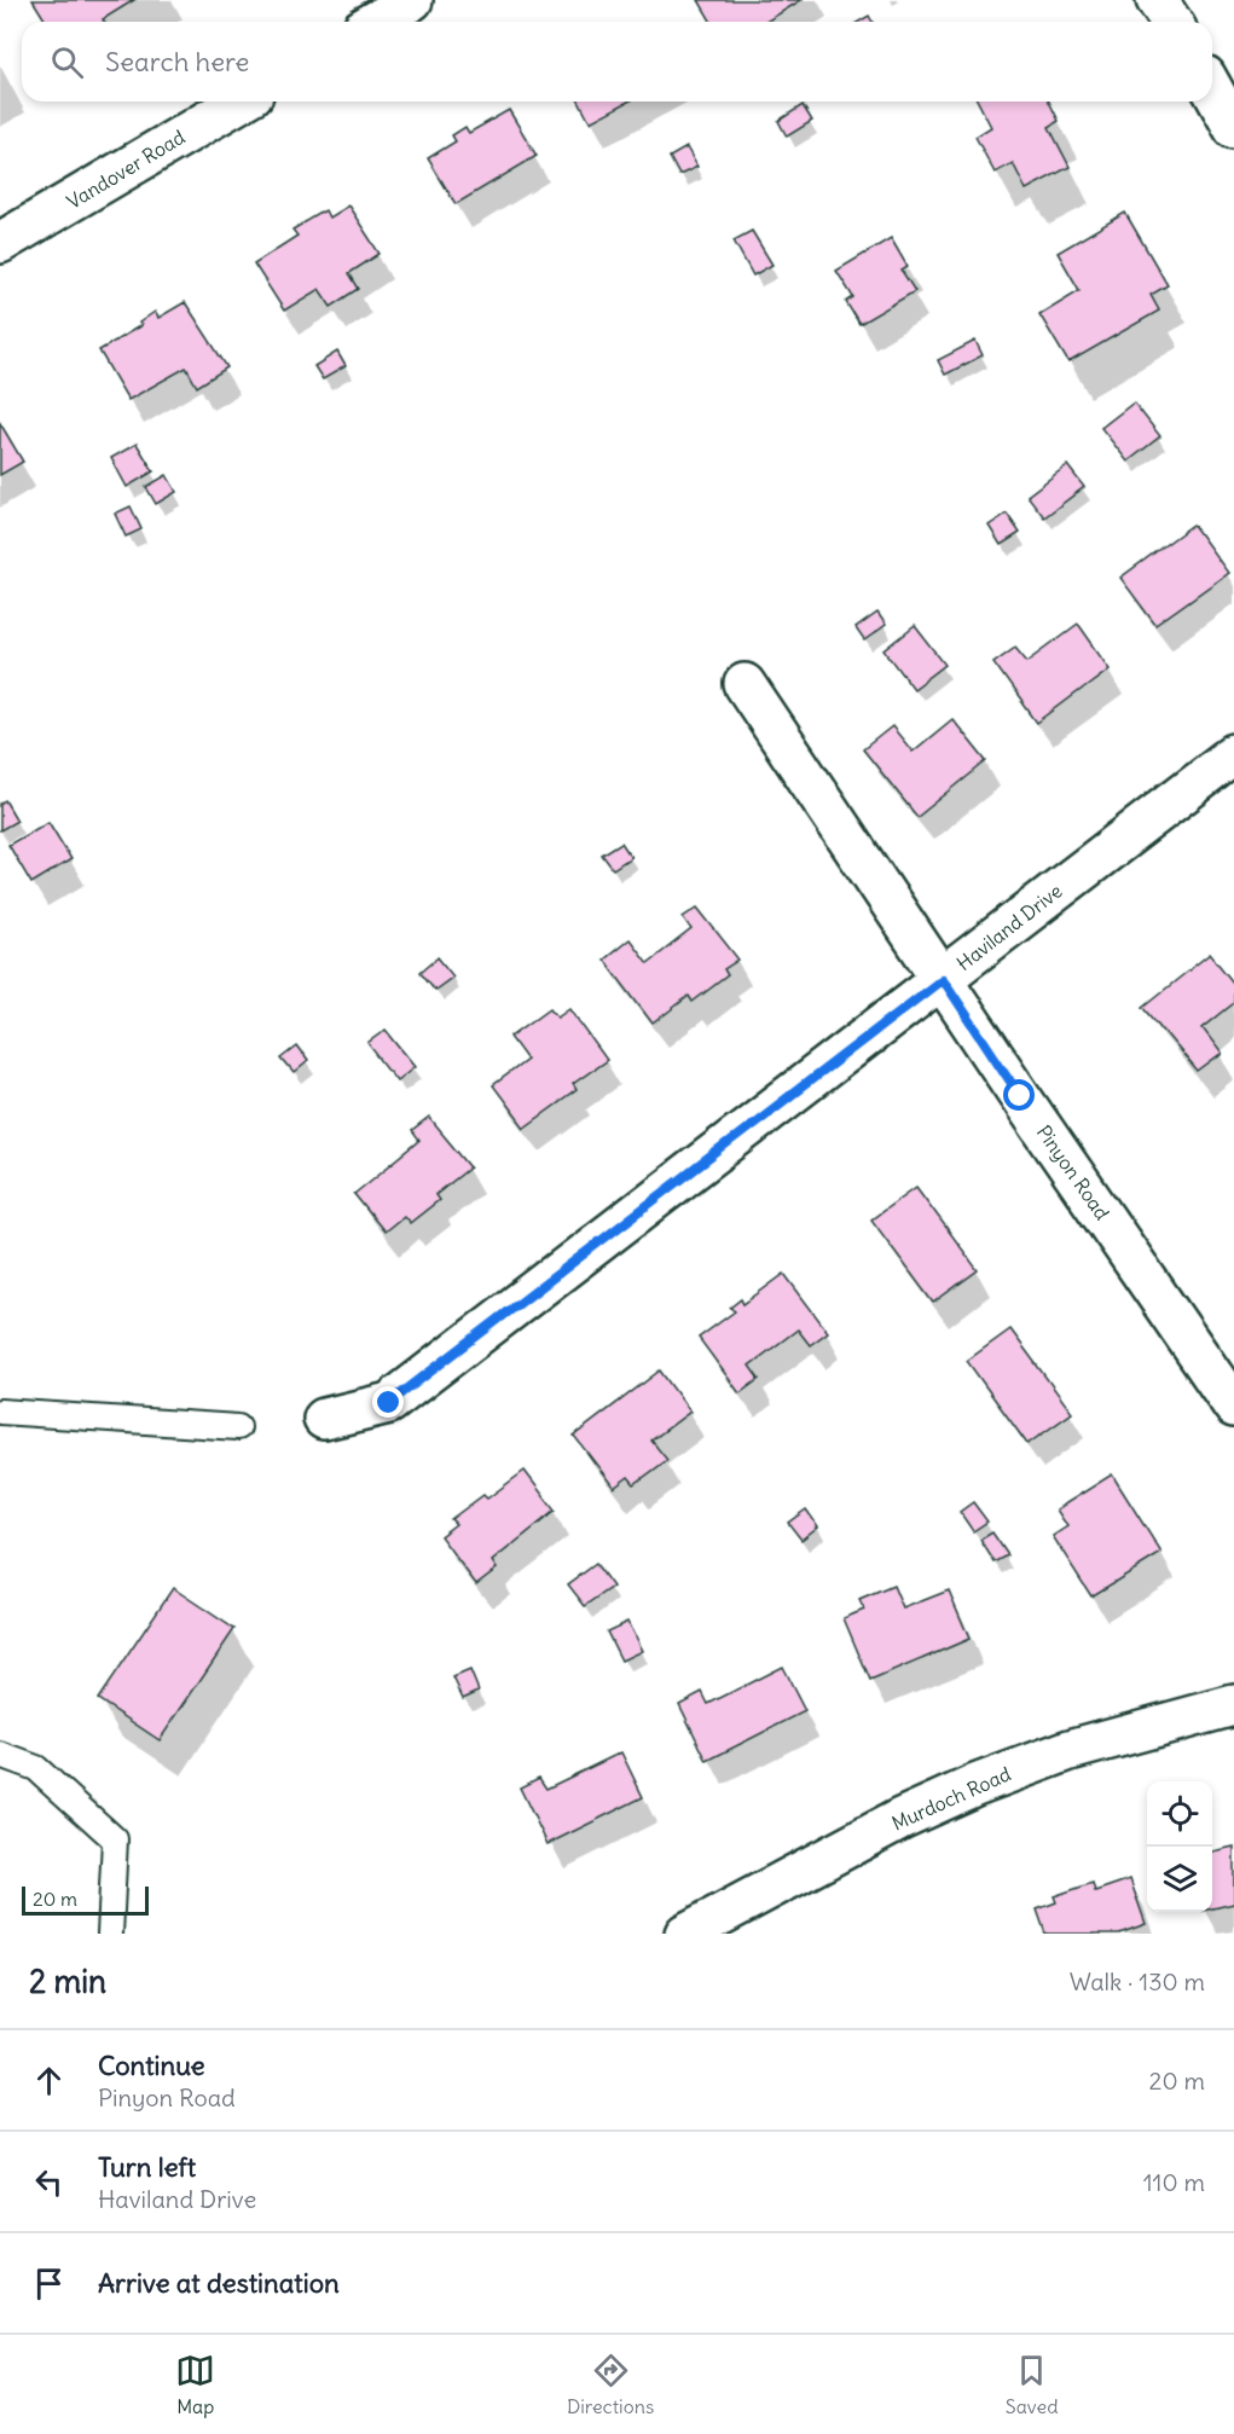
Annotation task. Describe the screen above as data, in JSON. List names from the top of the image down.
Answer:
{
  "streets": {
    "street": [
      "Vandover Road",
      "Haviland Drive",
      "Pinyon Road",
      "Murdoch Road"
    ]
  },
  "crossings": [
    ["Haviland Drive", "Pinyon Road"]
  ],
  "scale_bar": "20 m",
  "page": {
    "search": "Search here",
    "scale": "20 m",
    "heading": ["2 min", "Walk · 130 m"],
    "list": [
      ["Continue", "Pinyon Road", "20 m"],
      ["Turn left", "Haviland Drive", "110 m"],
      "Arrive at destination"
    ],
    "nav": ["Map", "Directions", "Saved"]
  }
}
